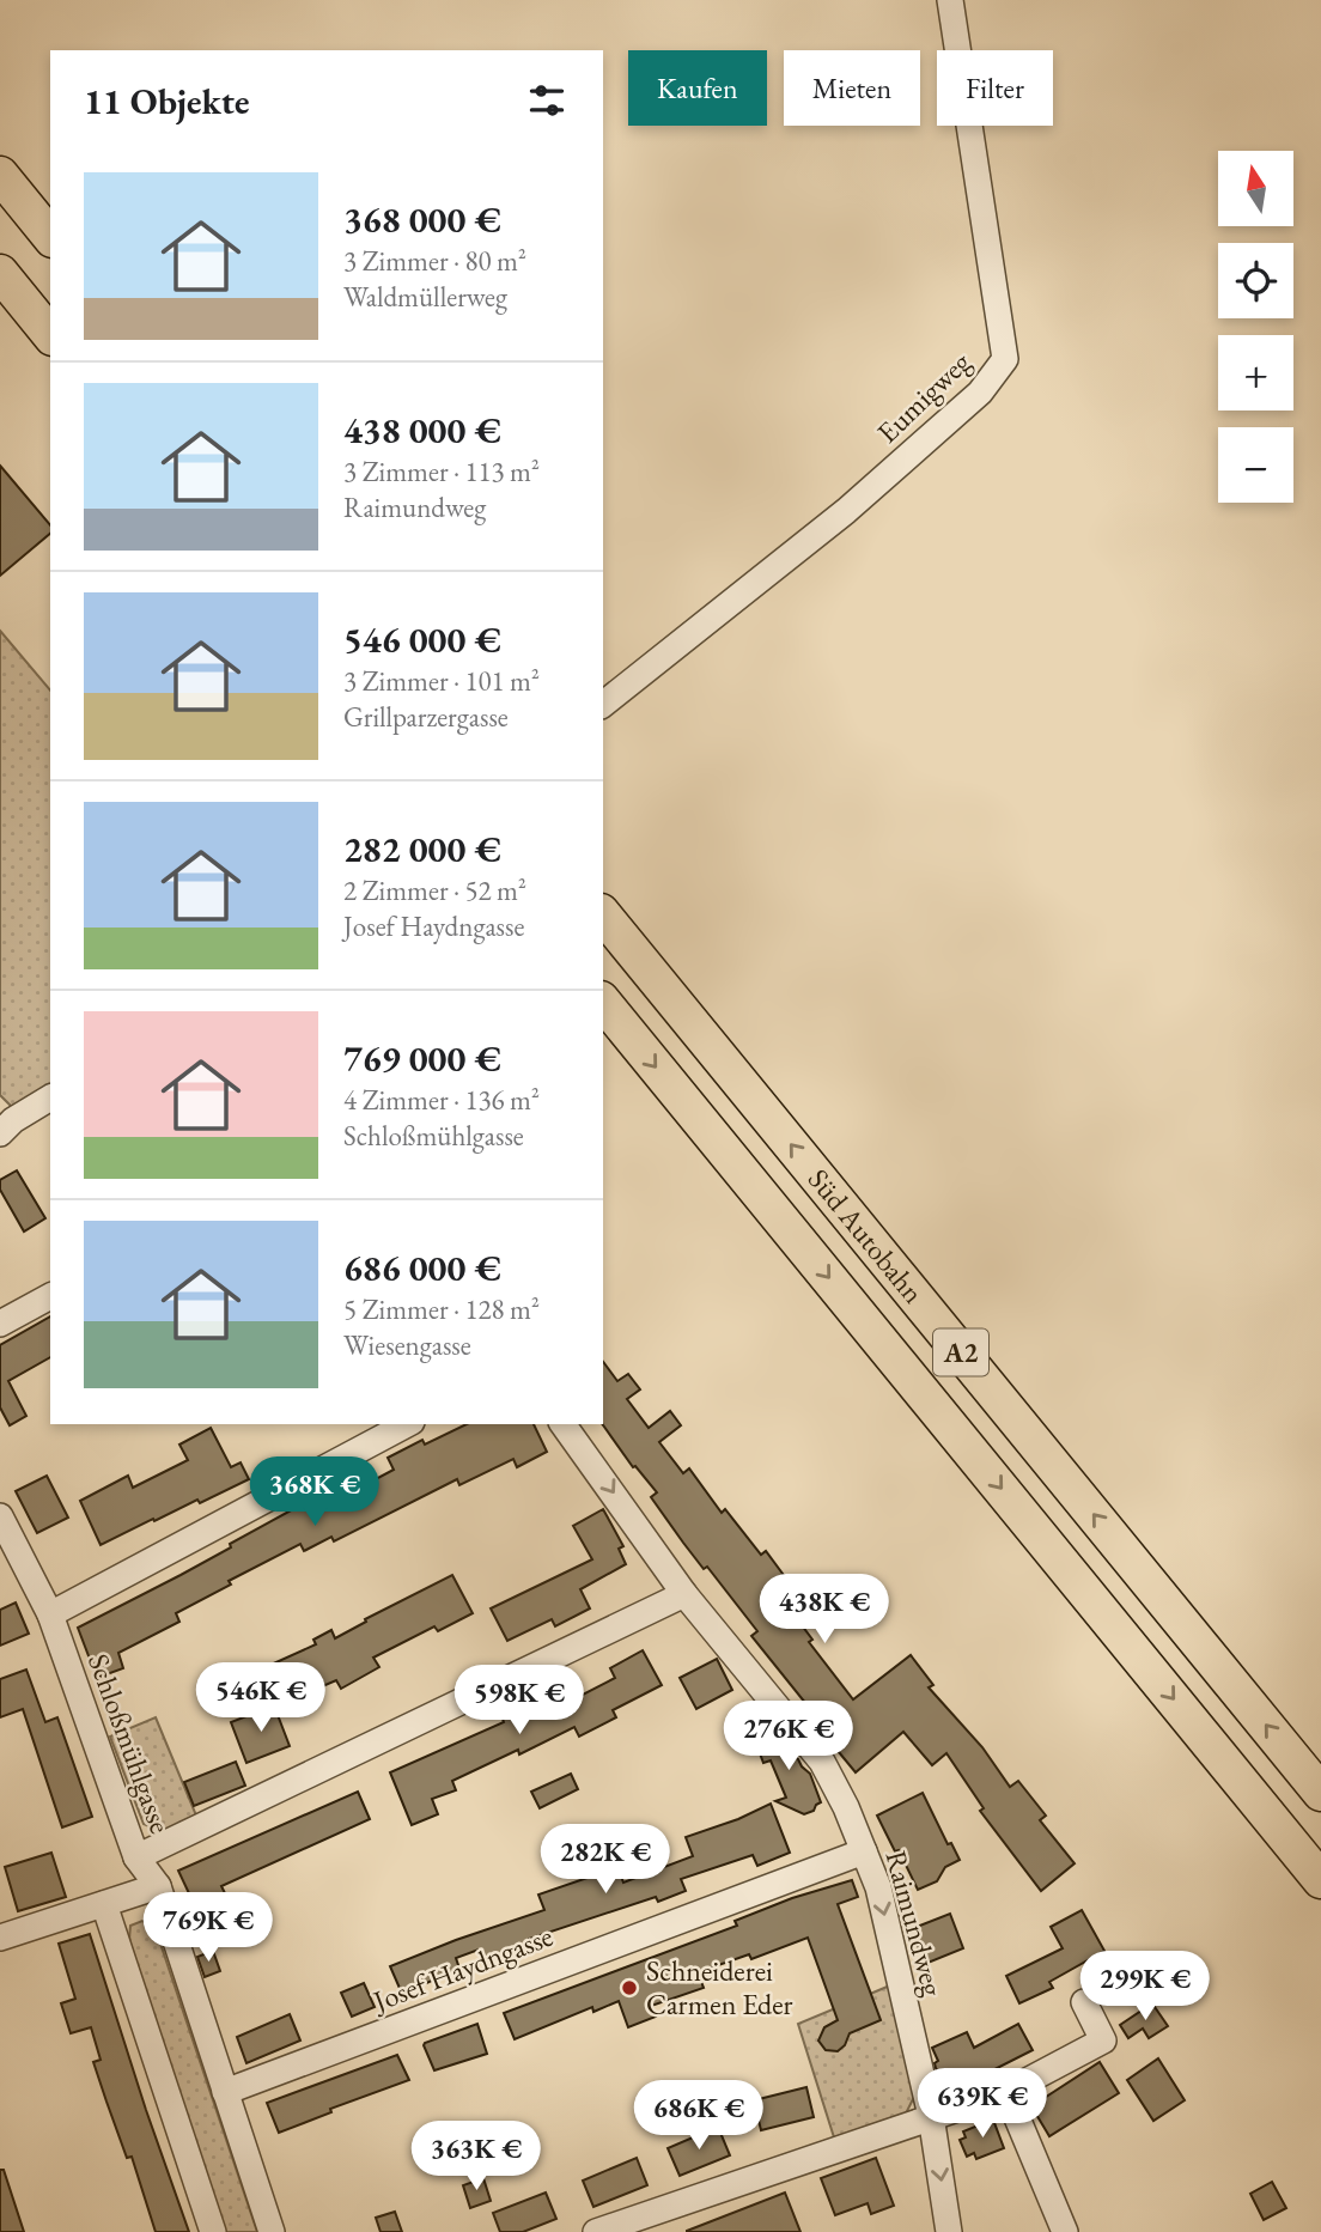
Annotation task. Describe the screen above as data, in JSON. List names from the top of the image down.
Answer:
{
  "streets": {
    "highway": ["Süd Autobahn", "A2"],
    "street": [
      "Eumigweg",
      "Schloßmühlgasse",
      "Raimundweg",
      "Josef Haydngasse"
    ]
  },
  "crossings": [
    ["Schloßmühlgasse", "Josef Haydngasse"],
    ["Raimundweg", "Josef Haydngasse"]
  ],
  "one_way": ["Raimundweg"],
  "places": ["Schneiderei Carmen Eder"],
  "north": "top",
  "page": {
    "chip": ["Kaufen", "Mieten", "Filter"],
    "heading": "11 Objekte",
    "map_buttons": ["+", "−"],
    "list": [
      {
        "name": "368 000 €",
        "note": "3 Zimmer · 80 m² · Waldmüllerweg"
      },
      {
        "name": "438 000 €",
        "note": "3 Zimmer · 113 m² · Raimundweg"
      },
      {
        "name": "546 000 €",
        "note": "3 Zimmer · 101 m² · Grillparzergasse"
      },
      {
        "name": "282 000 €",
        "note": "2 Zimmer · 52 m² · Josef Haydngasse"
      },
      {
        "name": "769 000 €",
        "note": "4 Zimmer · 136 m² · Schloßmühlgasse"
      },
      {
        "name": "686 000 €",
        "note": "5 Zimmer · 128 m² · Wiesengasse"
      }
    ],
    "price": [
      "368K €",
      "438K €",
      "546K €",
      "598K €",
      "276K €",
      "282K €",
      "769K €",
      "299K €",
      "639K €",
      "686K €",
      "363K €"
    ]
  }
}
